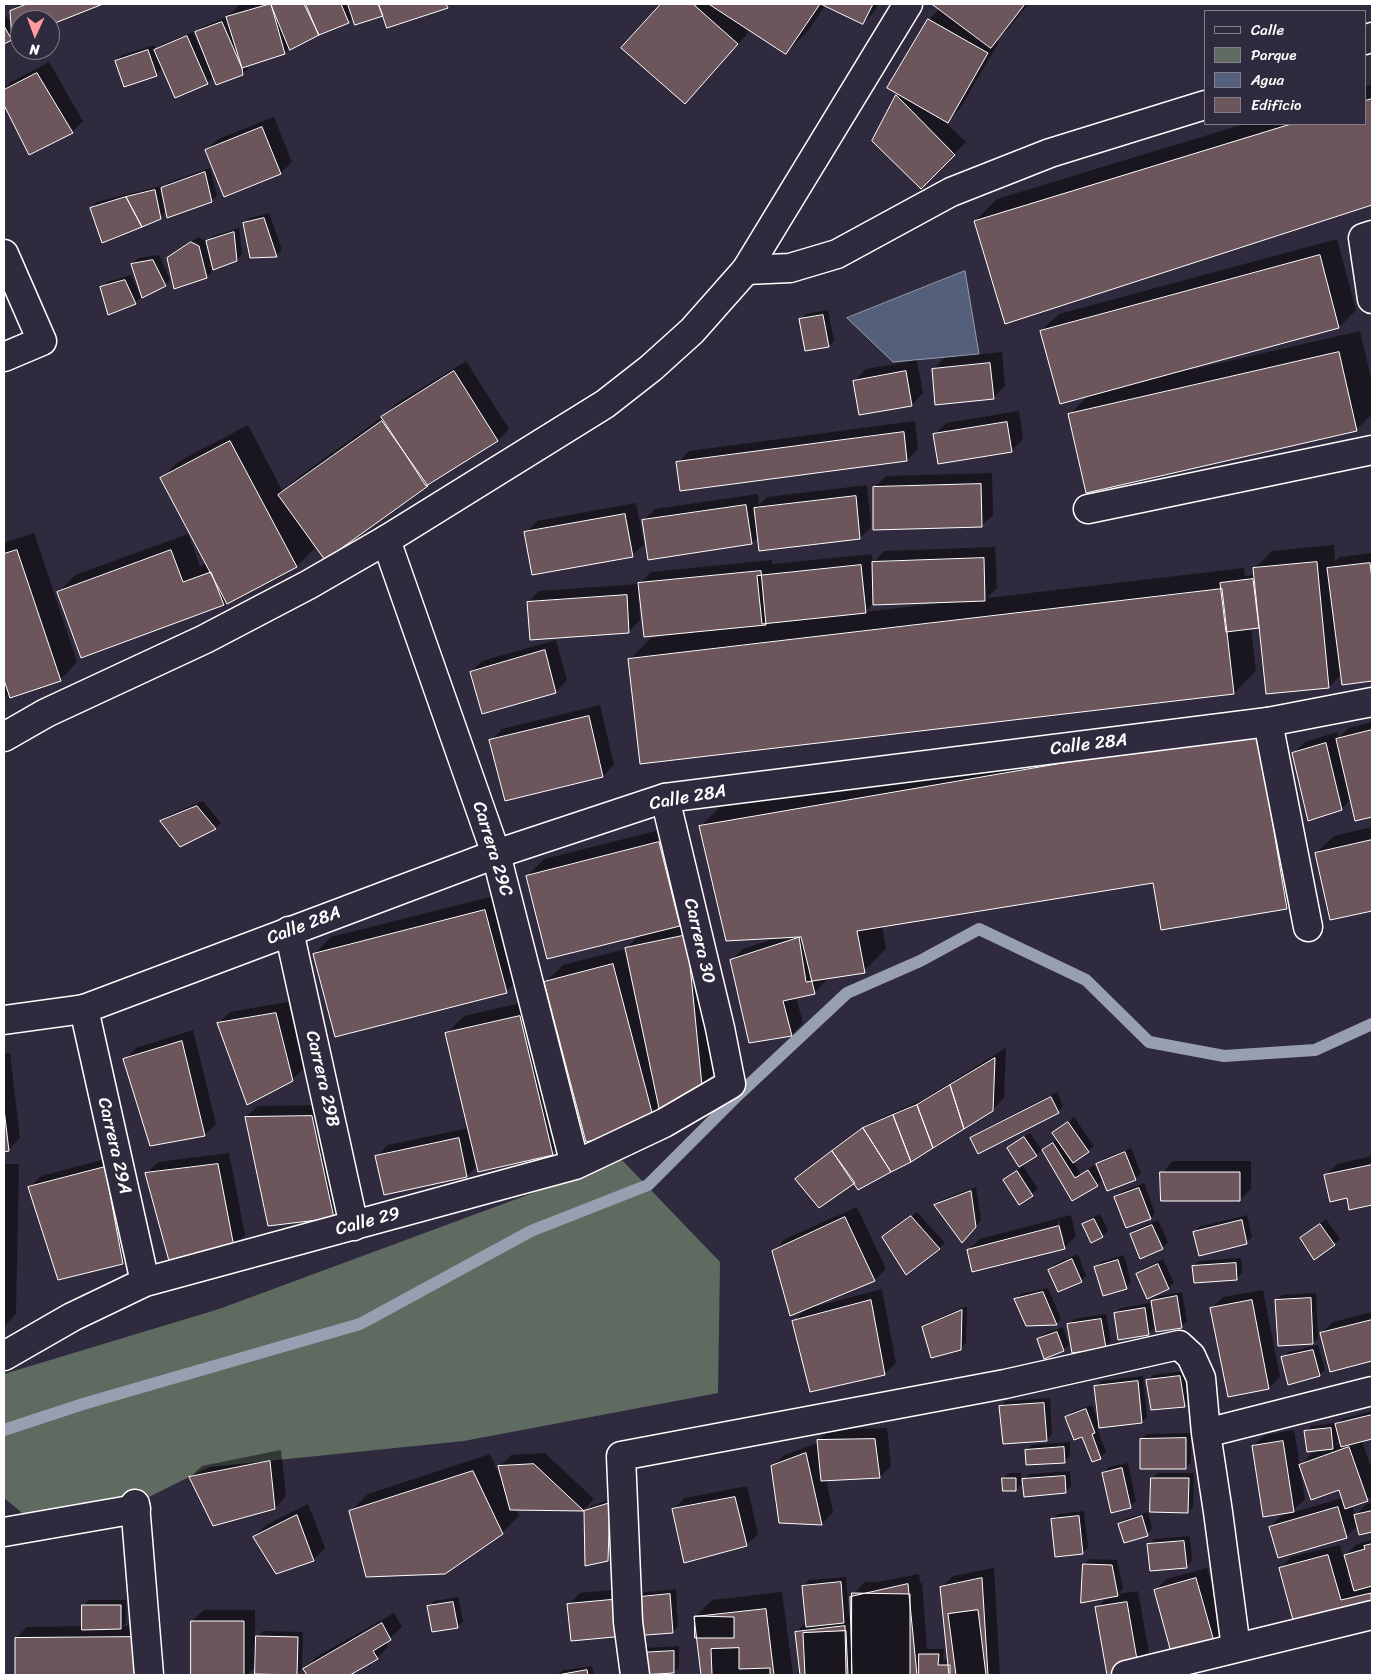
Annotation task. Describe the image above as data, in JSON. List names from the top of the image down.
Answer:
{
  "streets": {
    "street": [
      "Calle 28A",
      "Carrera 29C",
      "Carrera 30",
      "Carrera 29B",
      "Carrera 29A",
      "Calle 29"
    ]
  },
  "crossings": [
    ["Calle 28A", "Carrera 29C"],
    ["Calle 28A", "Carrera 30"],
    ["Calle 28A", "Carrera 29B"],
    ["Calle 28A", "Carrera 29A"],
    ["Carrera 29C", "Calle 29"],
    ["Carrera 30", "Calle 29"],
    ["Carrera 29B", "Calle 29"],
    ["Carrera 29A", "Calle 29"]
  ],
  "legend": [
    "Calle",
    "Parque",
    "Agua",
    "Edificio"
  ],
  "north": "bottom"
}
